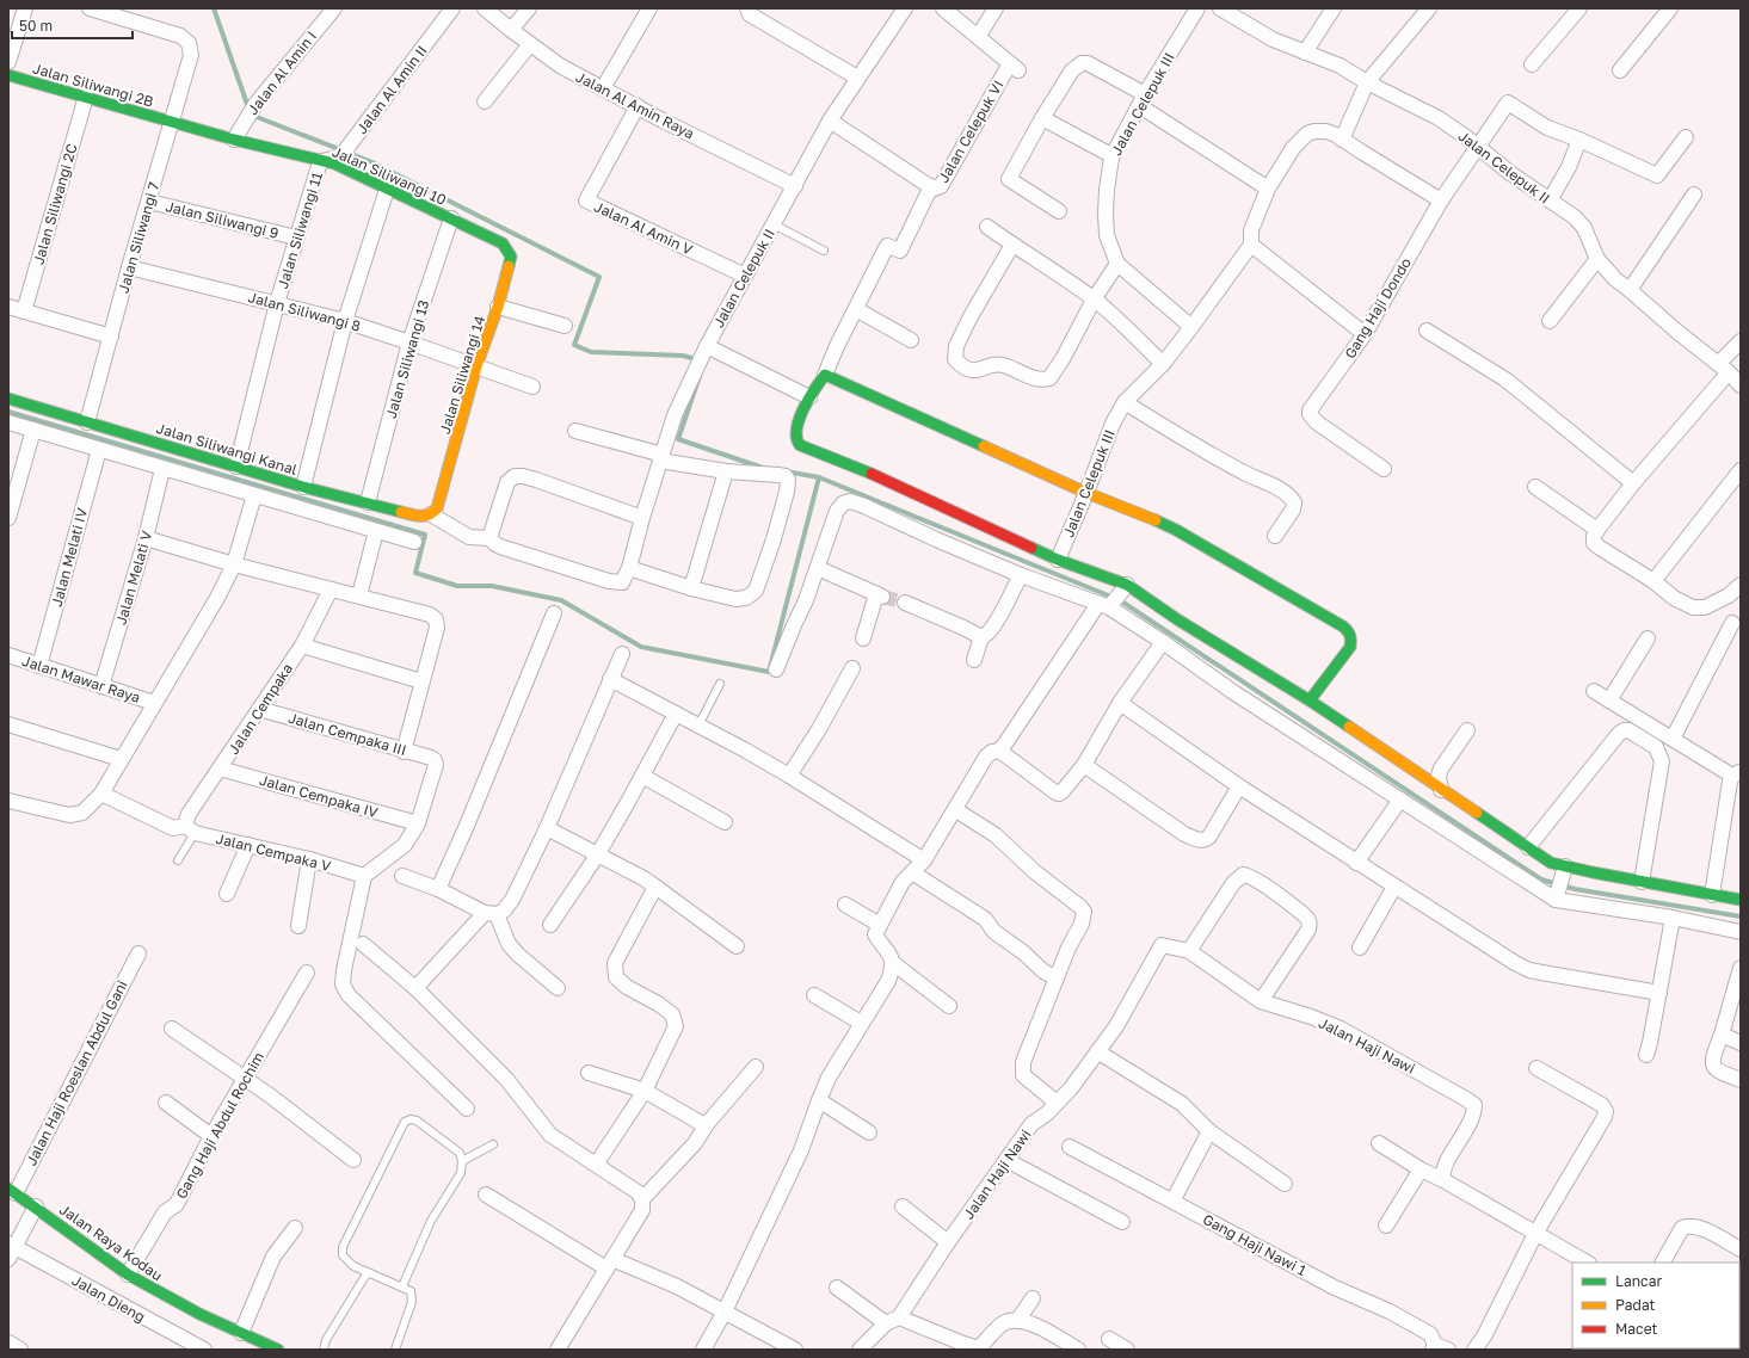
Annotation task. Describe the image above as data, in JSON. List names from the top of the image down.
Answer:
{
  "streets": {
    "street": [
      "Jalan Al Amin I",
      "Jalan Siliwangi 2B",
      "Jalan Al Amin II",
      "Jalan Celepuk III",
      "Jalan Al Amin Raya",
      "Jalan Celepuk VI",
      "Jalan Celepuk II",
      "Jalan Siliwangi 10",
      "Jalan Siliwangi 2C",
      "Jalan Siliwangi 9",
      "Jalan Al Amin V",
      "Jalan Siliwangi 11",
      "Jalan Siliwangi 7",
      "Gang Haji Dondo",
      "Jalan Siliwangi 8",
      "Jalan Siliwangi 13",
      "Jalan Siliwangi 14",
      "Jalan Siliwangi Kanal",
      "Jalan Melati IV",
      "Jalan Melati V",
      "Jalan Mawar Raya",
      "Jalan Cempaka",
      "Jalan Cempaka III",
      "Jalan Cempaka IV",
      "Jalan Cempaka V",
      "Jalan Haji Nawi",
      "Jalan Haji Roeslan Abdul Gani",
      "Gang Haji Abdul Rochim",
      "Jalan Raya Kodau",
      "Gang Haji Nawi 1",
      "Jalan Dieng"
    ]
  },
  "crossings": [
    ["Jalan Al Amin I", "Jalan Siliwangi 10"],
    ["Jalan Siliwangi 2B", "Jalan Siliwangi 10"],
    ["Jalan Siliwangi 2B", "Jalan Siliwangi 2C"],
    ["Jalan Siliwangi 2B", "Jalan Siliwangi 7"],
    ["Jalan Al Amin II", "Jalan Siliwangi 10"],
    ["Jalan Al Amin II", "Jalan Siliwangi 11"],
    ["Jalan Al Amin Raya", "Jalan Celepuk II"],
    ["Jalan Al Amin Raya", "Jalan Al Amin V"],
    ["Jalan Celepuk VI", "Jalan Celepuk II"],
    ["Jalan Celepuk II", "Jalan Al Amin V"],
    ["Jalan Celepuk II", "Gang Haji Dondo"],
    ["Jalan Siliwangi 10", "Jalan Siliwangi 11"],
    ["Jalan Siliwangi 10", "Jalan Siliwangi 7"],
    ["Jalan Siliwangi 10", "Jalan Siliwangi 13"],
    ["Jalan Siliwangi 10", "Jalan Siliwangi 14"],
    ["Jalan Siliwangi 9", "Jalan Siliwangi 11"],
    ["Jalan Siliwangi 9", "Jalan Siliwangi 7"],
    ["Jalan Siliwangi 11", "Jalan Siliwangi 8"],
    ["Jalan Siliwangi 11", "Jalan Siliwangi Kanal"],
    ["Jalan Siliwangi 7", "Jalan Siliwangi 8"],
    ["Jalan Siliwangi 7", "Jalan Siliwangi Kanal"],
    ["Jalan Siliwangi 8", "Jalan Siliwangi 13"],
    ["Jalan Siliwangi 8", "Jalan Siliwangi 14"],
    ["Jalan Siliwangi 13", "Jalan Siliwangi Kanal"],
    ["Jalan Siliwangi 14", "Jalan Siliwangi Kanal"],
    ["Jalan Melati IV", "Jalan Mawar Raya"],
    ["Jalan Melati V", "Jalan Mawar Raya"],
    ["Jalan Cempaka", "Jalan Cempaka III"],
    ["Jalan Cempaka", "Jalan Cempaka IV"],
    ["Jalan Cempaka", "Jalan Cempaka V"],
    ["Jalan Cempaka III", "Jalan Cempaka IV"],
    ["Jalan Haji Roeslan Abdul Gani", "Jalan Raya Kodau"],
    ["Gang Haji Abdul Rochim", "Jalan Raya Kodau"]
  ],
  "legend": ["Lancar", "Padat", "Macet"],
  "scale_bar": "50 m"
}
